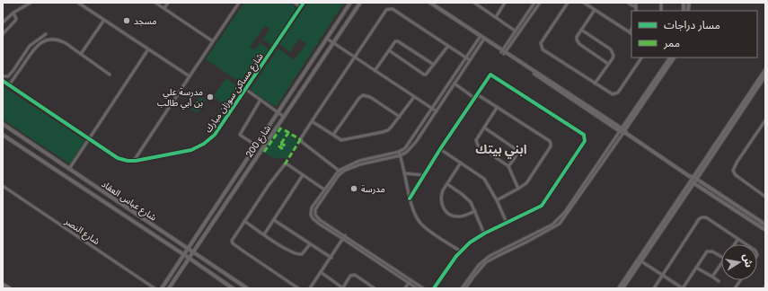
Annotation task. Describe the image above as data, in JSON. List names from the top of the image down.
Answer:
{
  "streets": {
    "street": [
      "شارع مساكن سوزان مبارك",
      "شارع 200",
      "شارع عباس العقاد",
      "شارع النصر"
    ]
  },
  "crossings": [
    ["شارع 200", "شارع عباس العقاد"]
  ],
  "districts": ["ابني بيتك"],
  "places": ["مسجد", "مدرسة علي بن أبي طالب", "مدرسة"],
  "legend": ["مسار دراجات", "ممر"],
  "north": "right"
}
